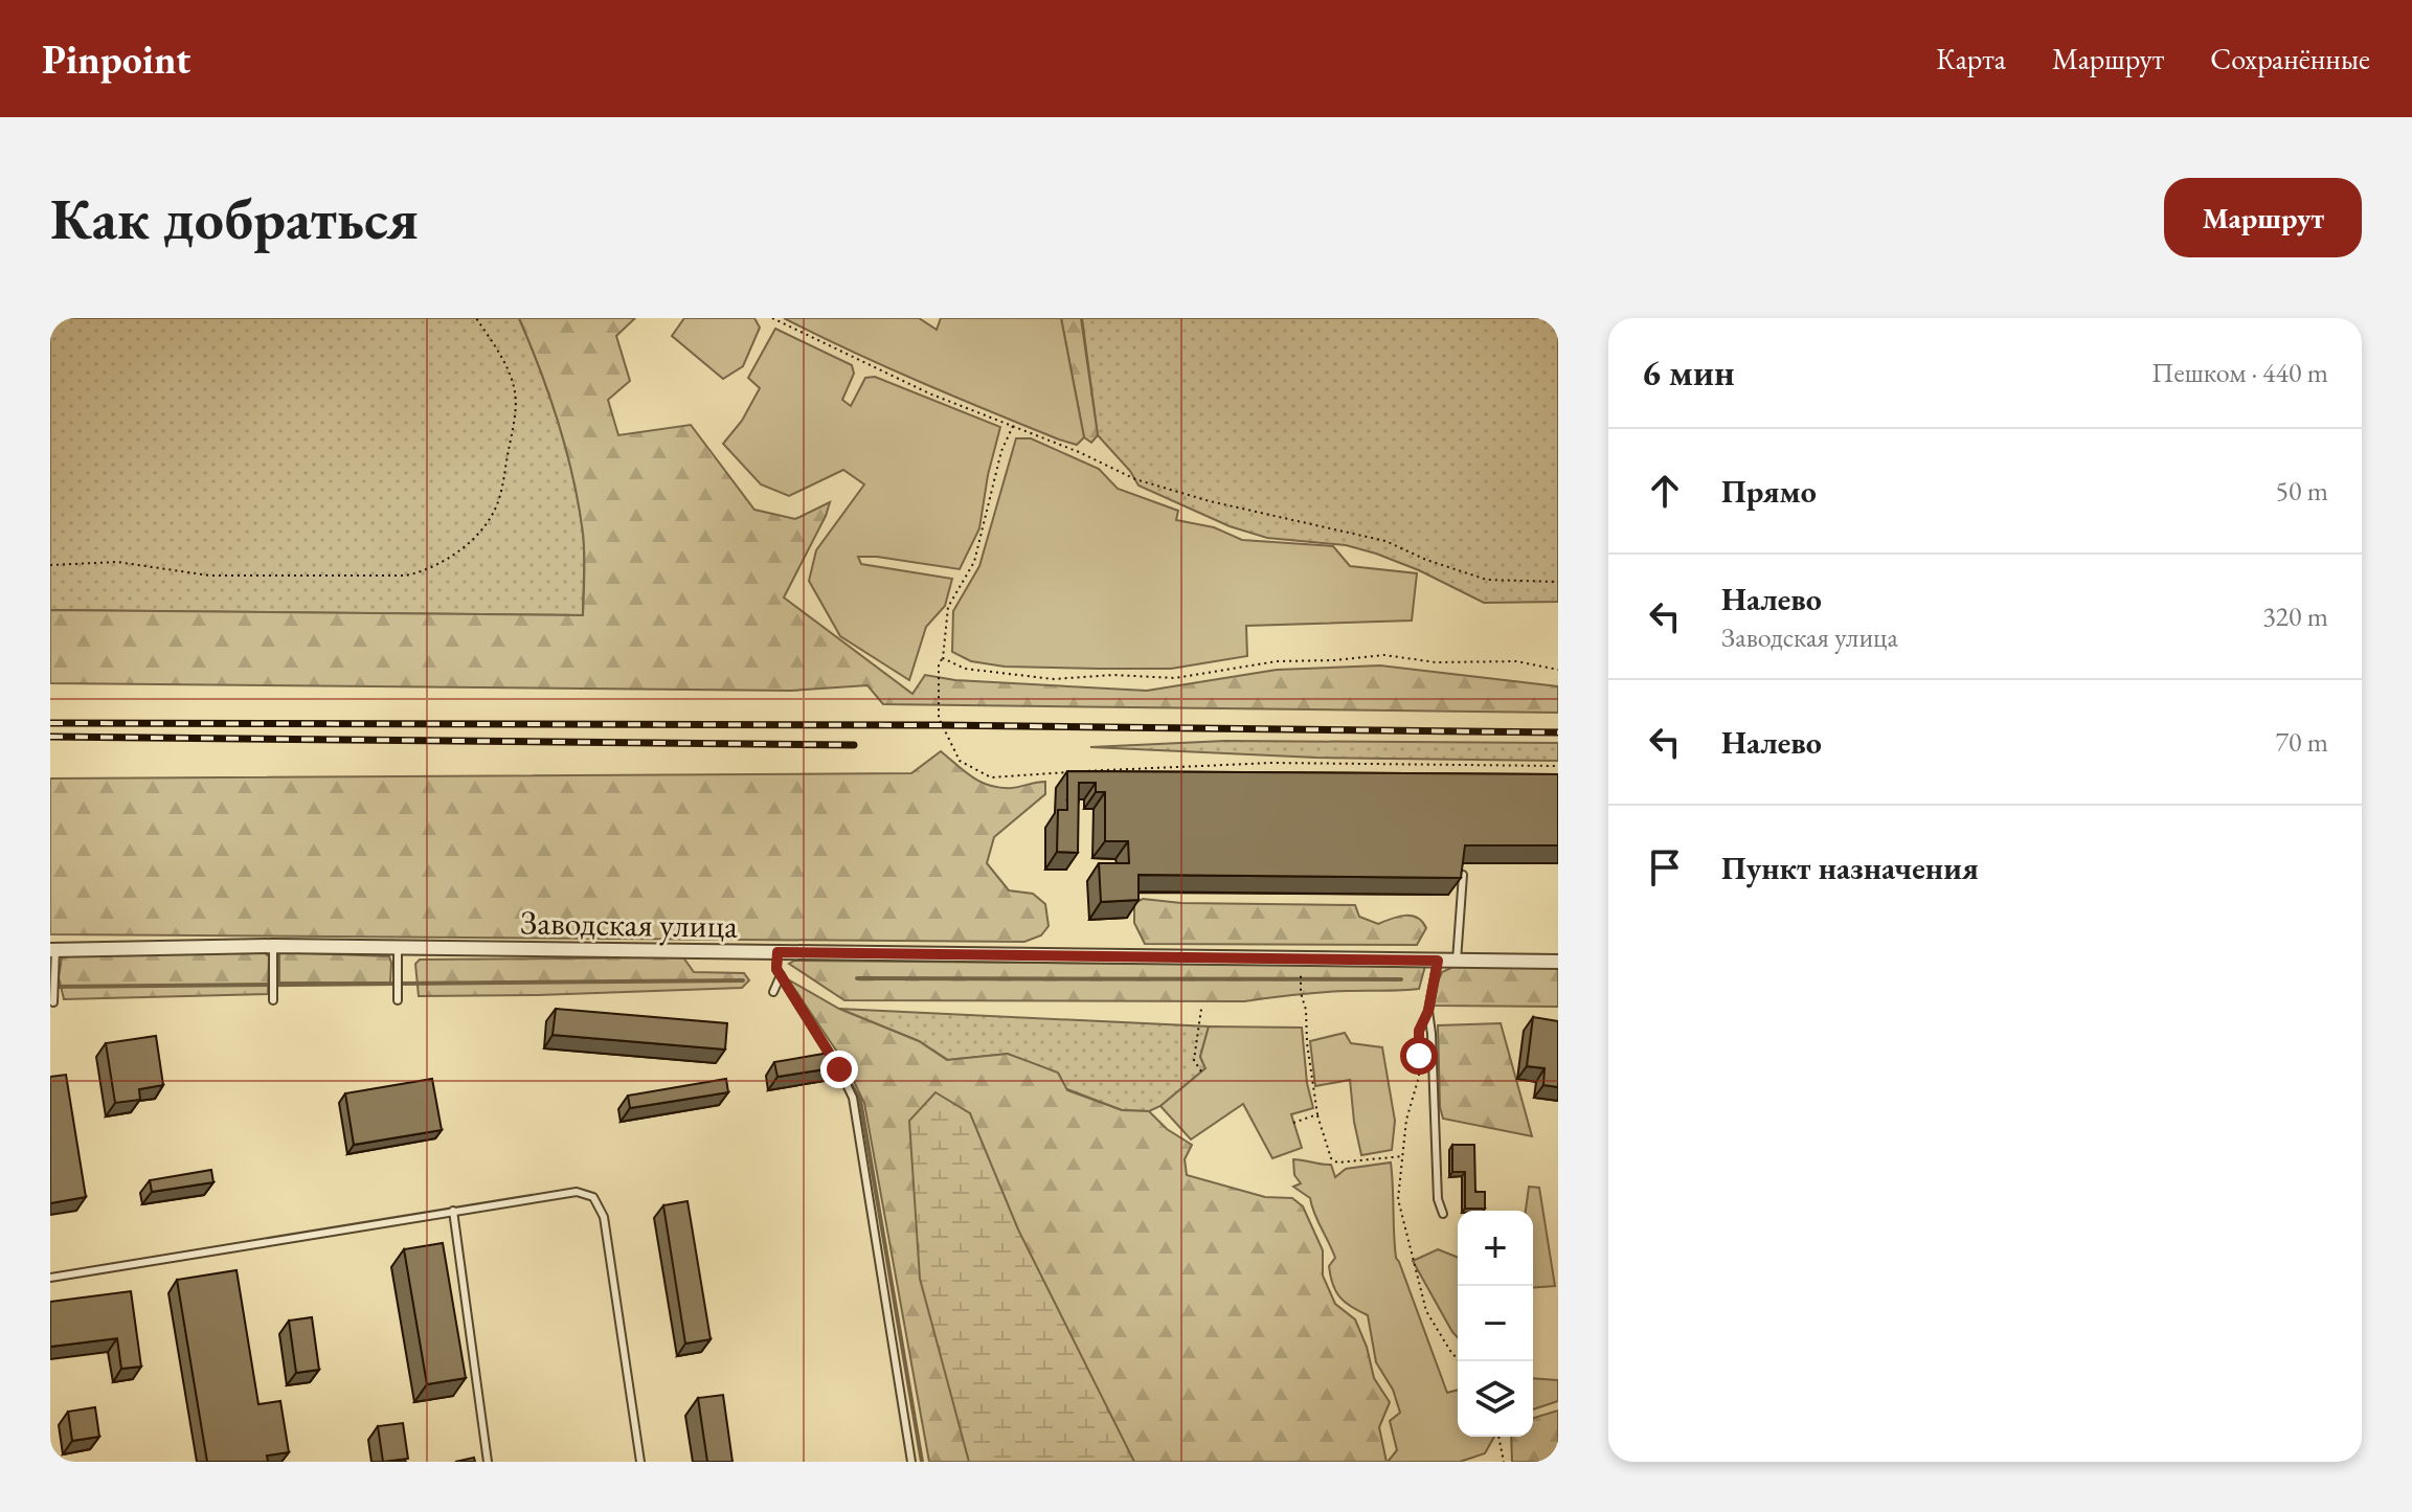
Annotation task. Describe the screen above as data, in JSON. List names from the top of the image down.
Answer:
{
  "streets": {
    "street": ["Заводская улица"]
  },
  "page": {
    "header": "Pinpoint",
    "nav": ["Карта", "Маршрут", "Сохранённые"],
    "buttons": "Маршрут",
    "title": "Как добраться",
    "heading": ["6 мин", "Пешком · 440 m"],
    "list": [
      ["Прямо", "50 m"],
      ["Налево", "Заводская улица", "320 m"],
      ["Налево", "70 m"],
      "Пункт назначения"
    ],
    "map_buttons": ["+", "−"]
  }
}
